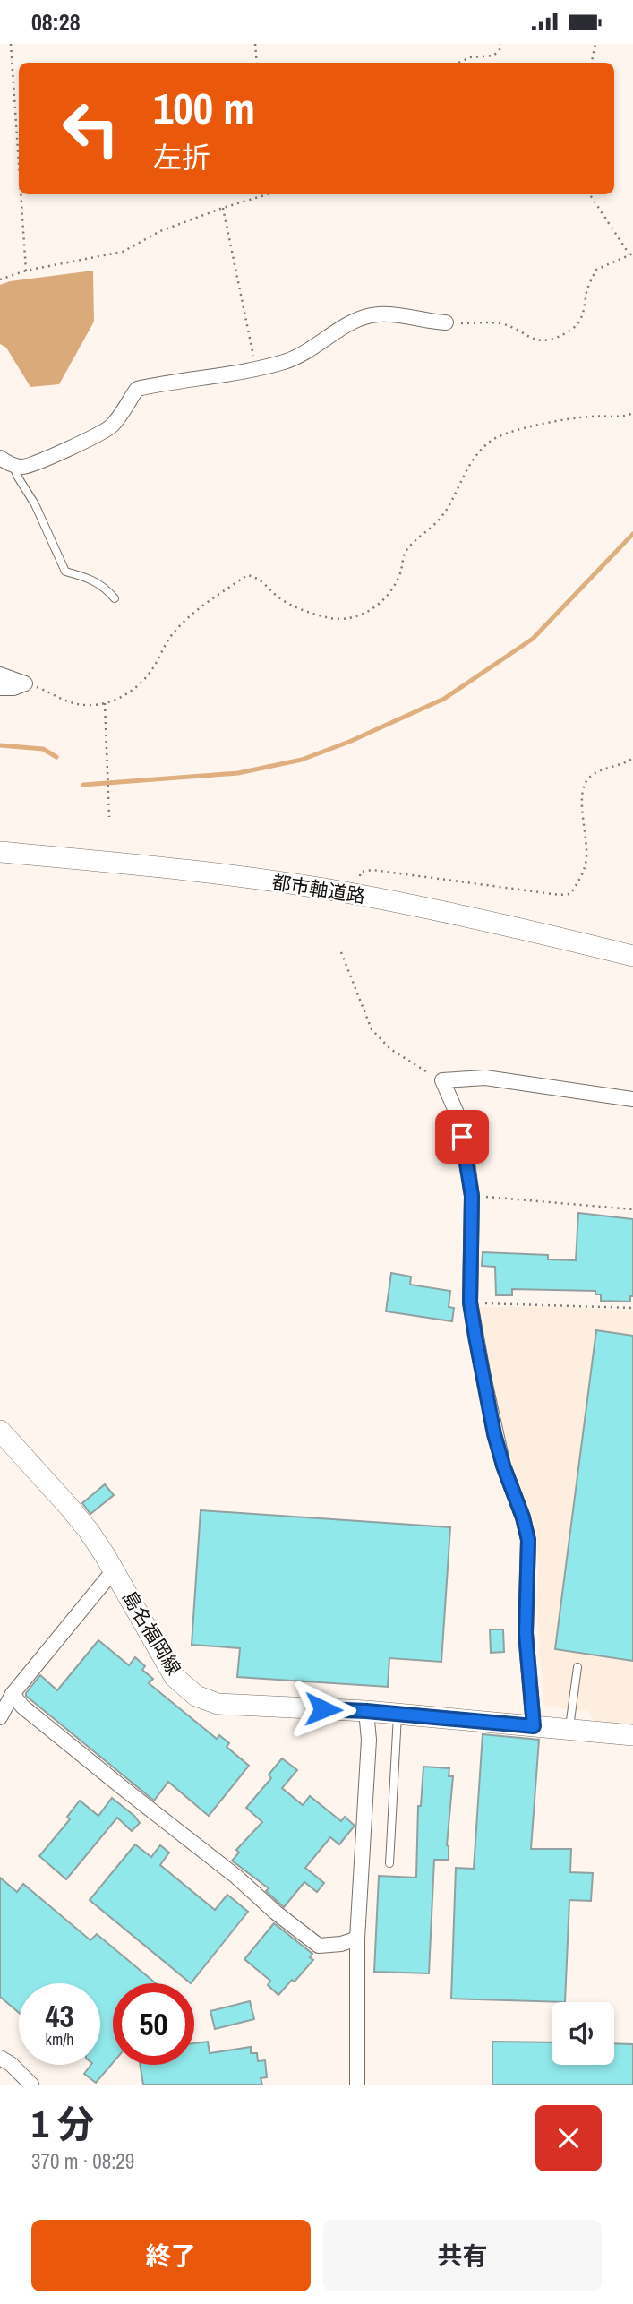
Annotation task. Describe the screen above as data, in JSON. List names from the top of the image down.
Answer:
{
  "streets": {
    "main road": ["都市軸道路", "島名福岡線"]
  },
  "page": {
    "status": "08:28",
    "turn": ["100 m", "左折"],
    "speed": "43 km/h",
    "limit": "50",
    "heading": ["1 分", "370 m · 08:29"],
    "buttons": ["終了", "共有"]
  }
}
